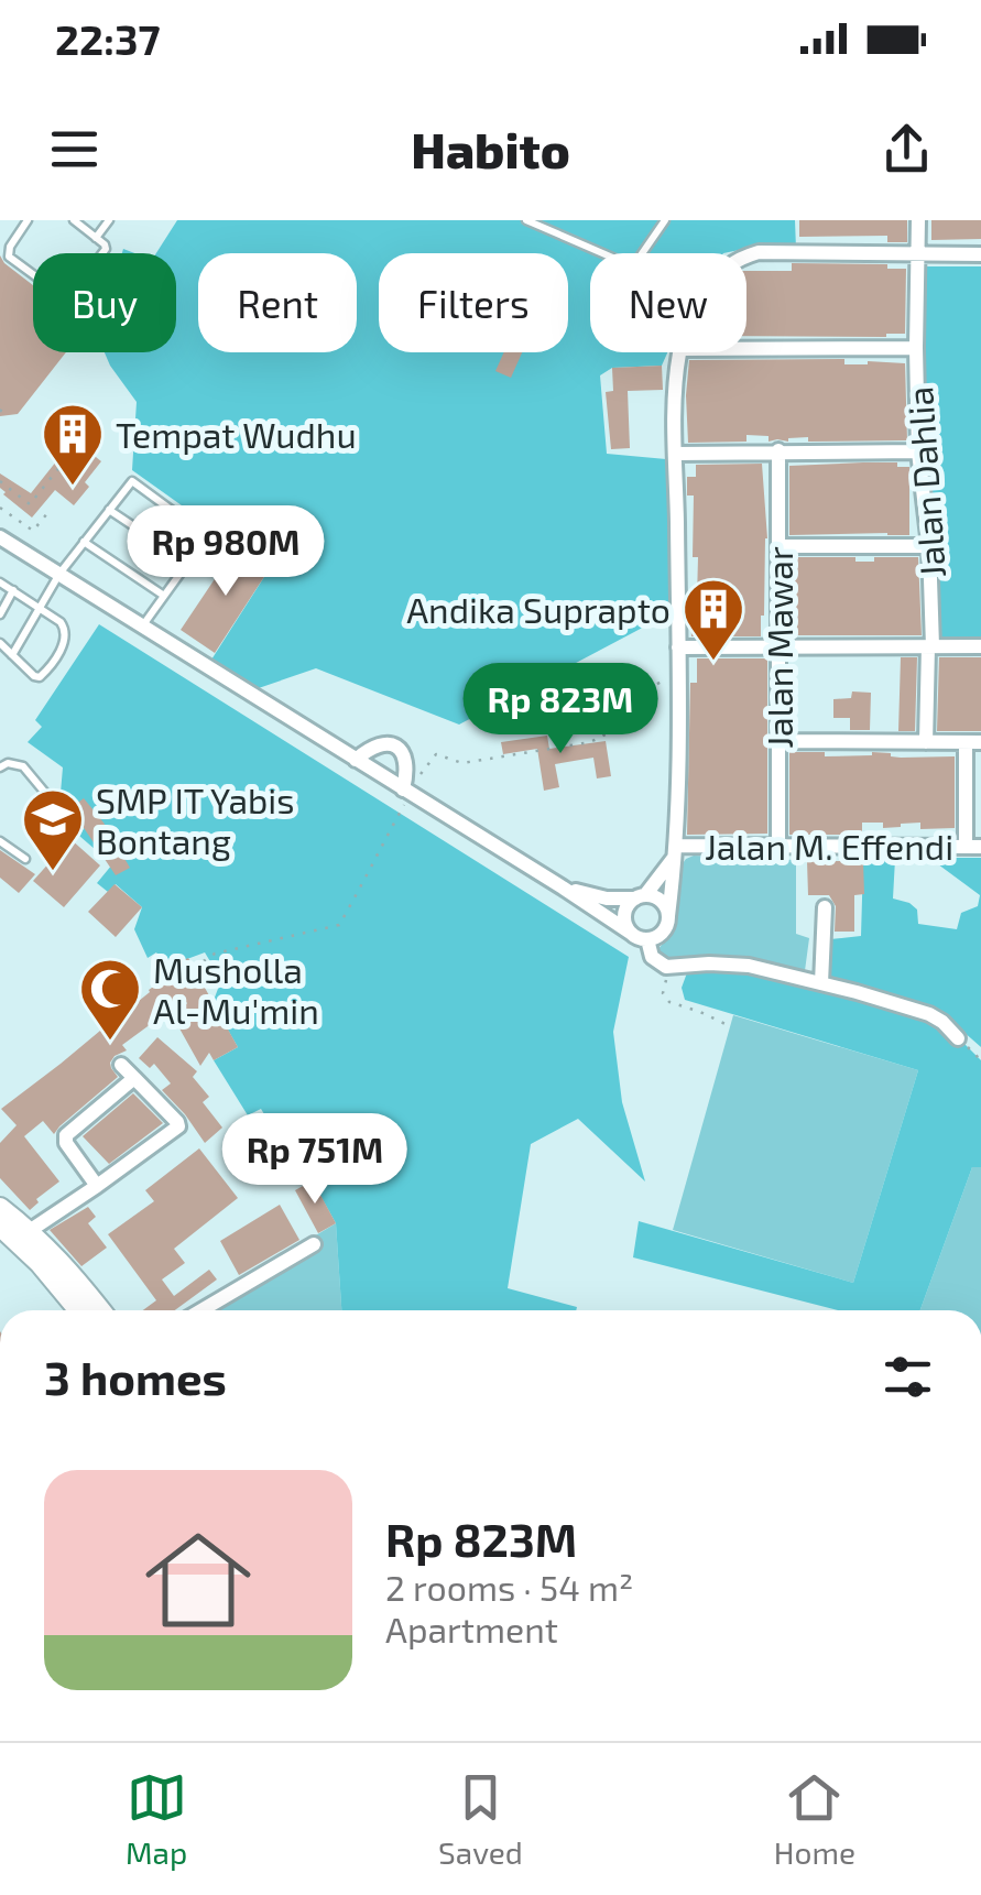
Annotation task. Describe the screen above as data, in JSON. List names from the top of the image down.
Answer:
{
  "streets": {
    "street": ["Jalan Dahlia", "Jalan Mawar", "Jalan M. Effendi"]
  },
  "crossings": [
    ["Jalan Mawar", "Jalan M. Effendi"]
  ],
  "places": {
    "building": ["Tempat Wudhu", "Andika Suprapto"],
    "school or university": ["SMP IT Yabis Bontang"],
    "mosque": ["Musholla Al-Mu'min"]
  },
  "page": {
    "status": "22:37",
    "header": "Habito",
    "chip": [
      "Buy",
      "Rent",
      "Filters",
      "New"
    ],
    "price": ["Rp 980M", "Rp 823M", "Rp 751M"],
    "heading": "3 homes",
    "list": [
      {
        "name": "Rp 823M",
        "note": "2 rooms · 54 m² · Apartment"
      }
    ],
    "tabs": ["Map", "Saved", "Home"]
  }
}
